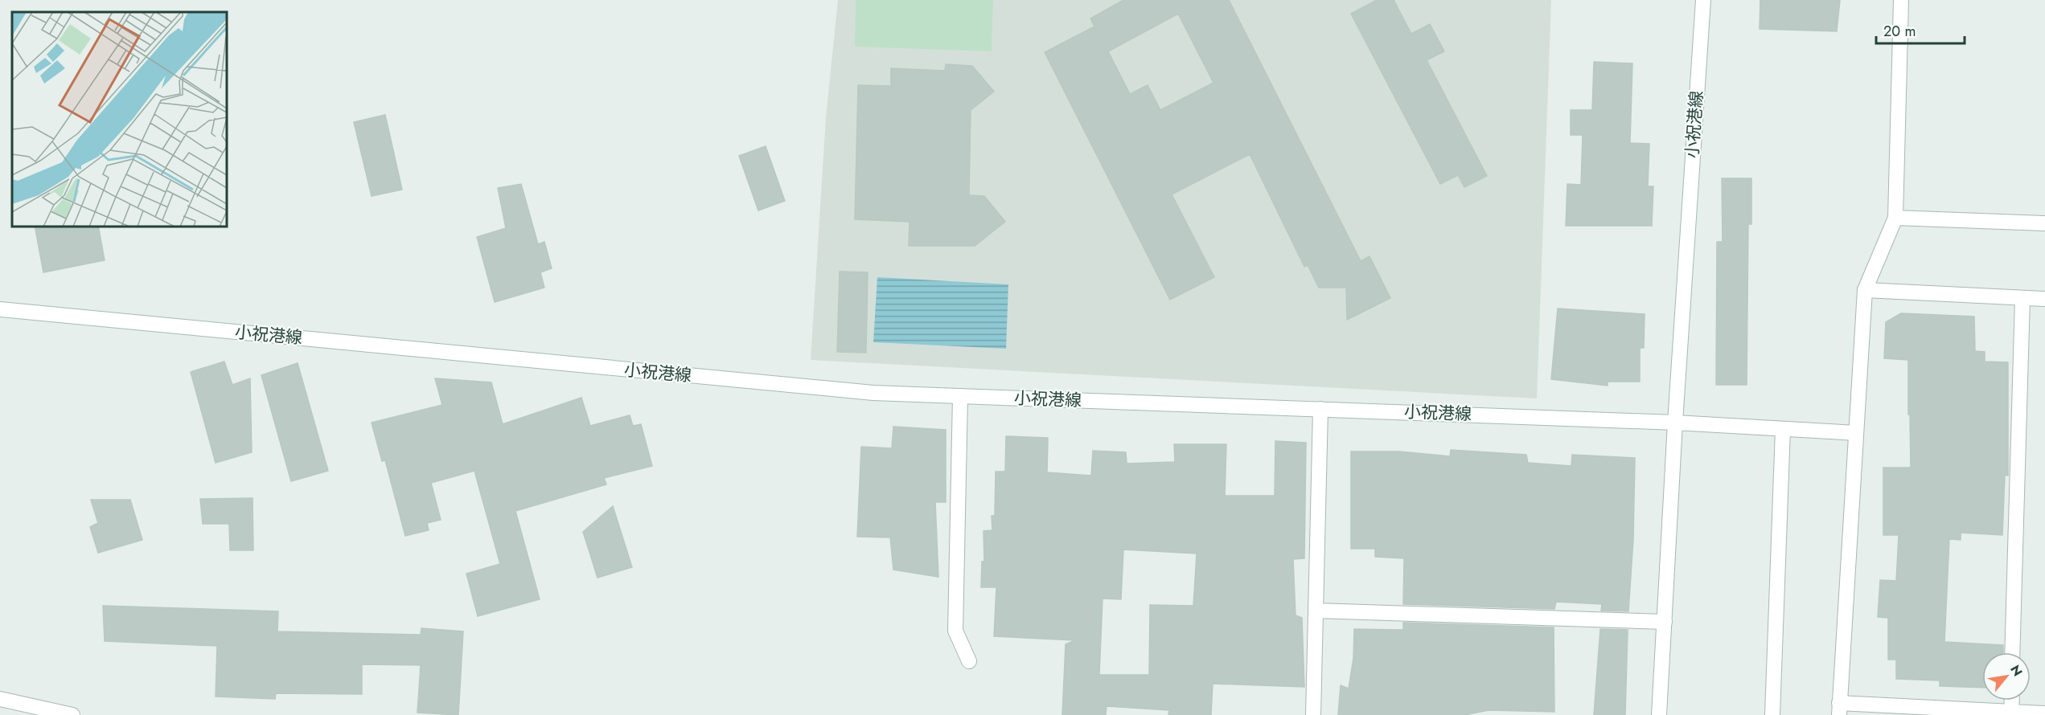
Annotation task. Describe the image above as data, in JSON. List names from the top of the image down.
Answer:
{
  "streets": {
    "street": ["小祝港線"]
  },
  "scale_bar": "20 m",
  "north": "top right"
}
